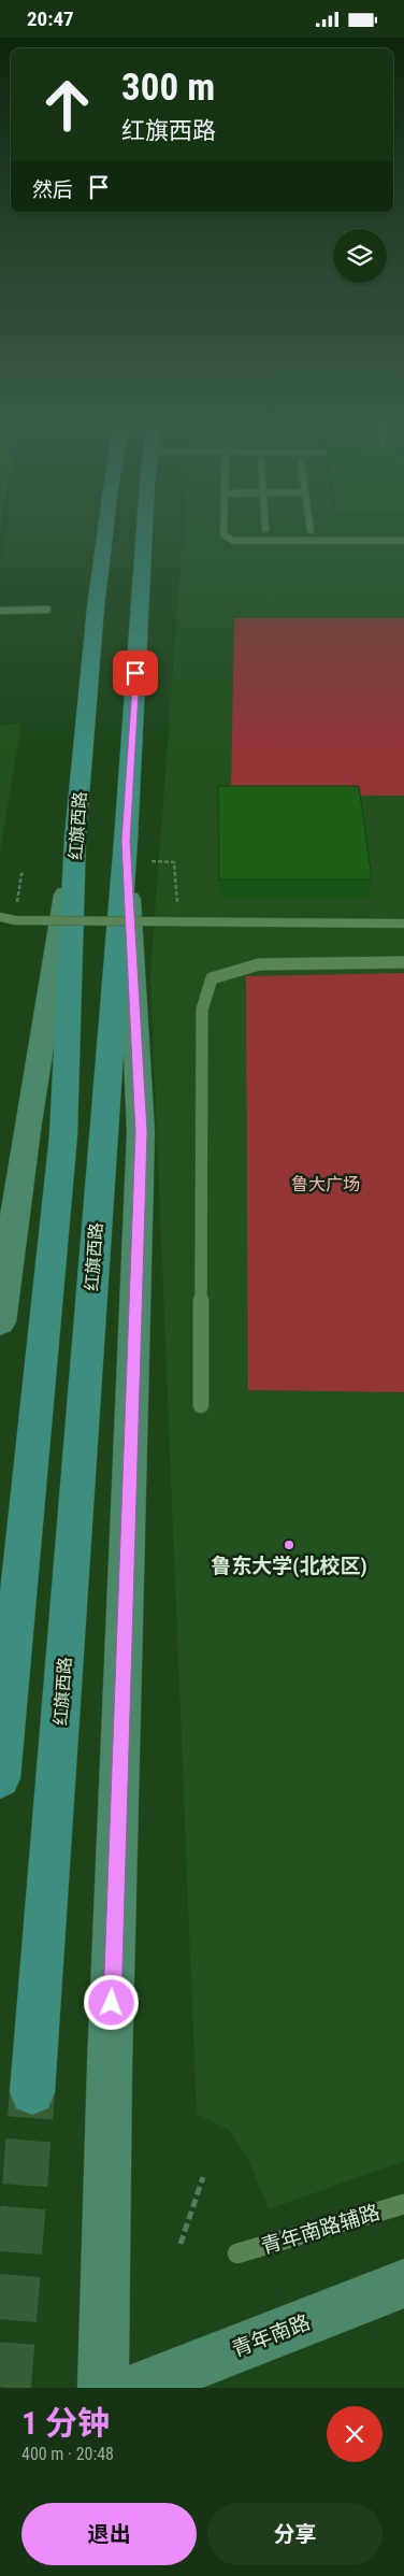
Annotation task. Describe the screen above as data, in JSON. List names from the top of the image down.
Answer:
{
  "streets": {
    "main road": ["红旗西路", "青年南路"],
    "lane": ["青年南路辅路"]
  },
  "parks": ["鲁大广场"],
  "places": ["鲁东大学(北校区)"],
  "page": {
    "status": "20:47",
    "turn": ["300 m", "红旗西路"],
    "then": "然后",
    "heading": ["1 分钟", "400 m · 20:48"],
    "buttons": ["退出", "分享"]
  }
}
